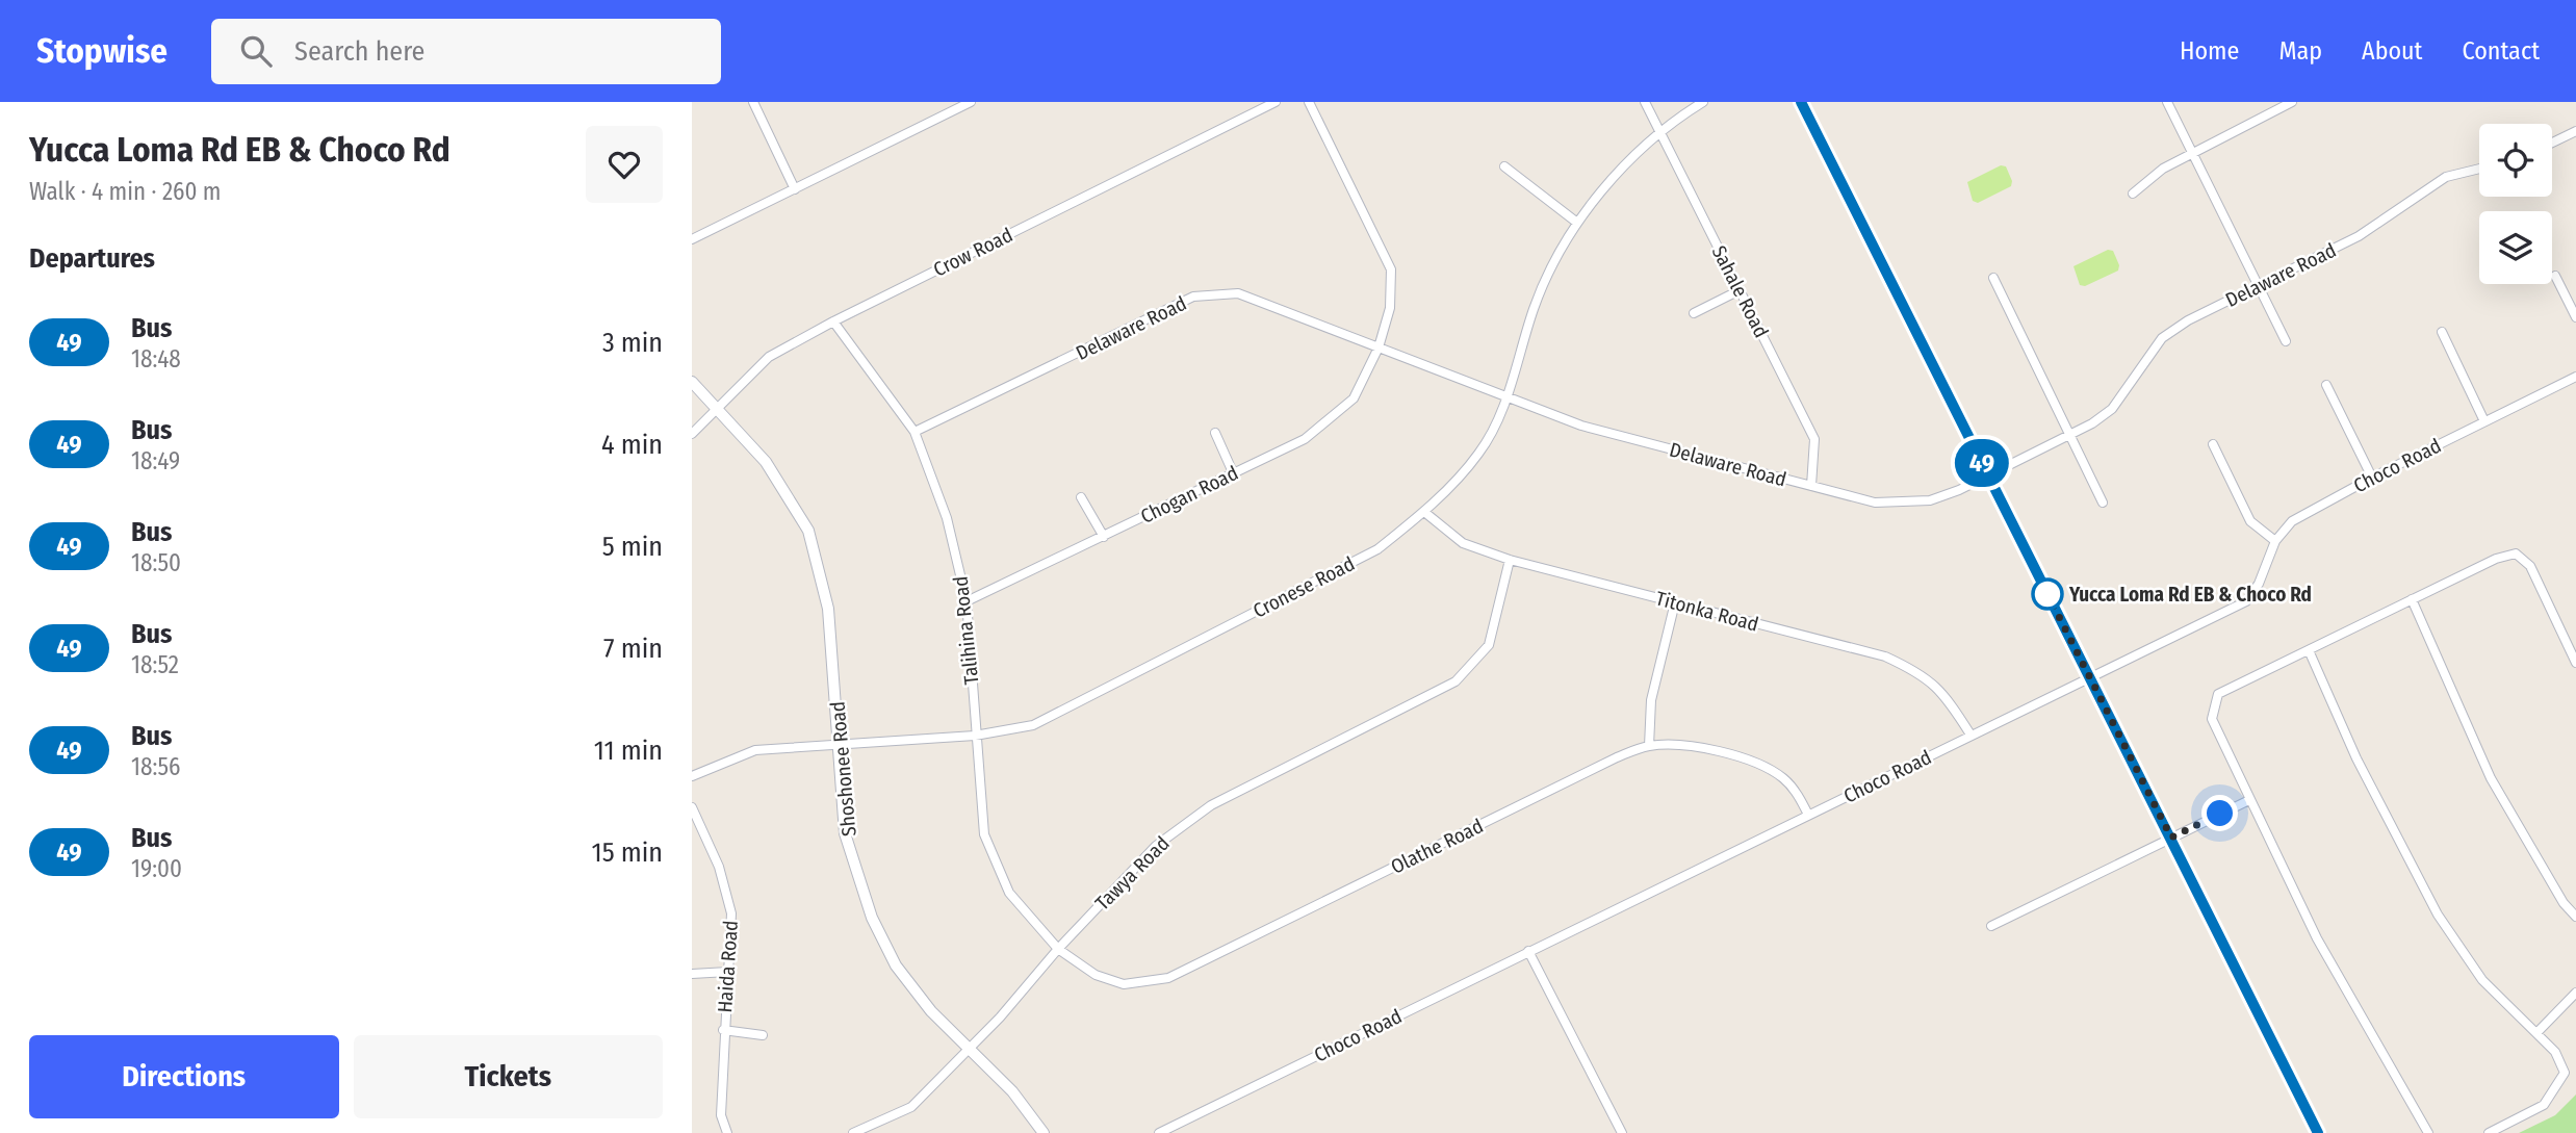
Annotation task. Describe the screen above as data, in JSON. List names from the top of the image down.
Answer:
{
  "streets": {
    "street": [
      "Crow Road",
      "Delaware Road",
      "Sahale Road",
      "Choco Road",
      "Chogan Road",
      "Cronese Road",
      "Titonka Road",
      "Talihina Road",
      "Shoshonee Road",
      "Olathe Road",
      "Tawya Road",
      "Haida Road"
    ]
  },
  "crossings": [
    ["Crow Road", "Talihina Road"],
    ["Crow Road", "Shoshonee Road"],
    ["Delaware Road", "Sahale Road"],
    ["Delaware Road", "Chogan Road"],
    ["Delaware Road", "Cronese Road"],
    ["Delaware Road", "Talihina Road"],
    ["Sahale Road", "Cronese Road"],
    ["Choco Road", "Titonka Road"],
    ["Choco Road", "Olathe Road"],
    ["Chogan Road", "Talihina Road"],
    ["Cronese Road", "Titonka Road"],
    ["Cronese Road", "Talihina Road"],
    ["Cronese Road", "Shoshonee Road"],
    ["Titonka Road", "Tawya Road"],
    ["Talihina Road", "Olathe Road"],
    ["Talihina Road", "Tawya Road"],
    ["Shoshonee Road", "Tawya Road"],
    ["Olathe Road", "Tawya Road"]
  ],
  "places": ["Yucca Loma Rd EB & Choco Rd"],
  "lines": ["bus line 49"],
  "page": {
    "header": "Stopwise",
    "search": "Search here",
    "nav": [
      "Home",
      "Map",
      "About",
      "Contact"
    ],
    "heading": [
      ["Yucca Loma Rd EB & Choco Rd", "Walk · 4 min · 260 m"],
      "Departures"
    ],
    "on_map": "49",
    "list": [
      {
        "mark": "49",
        "name": "Bus",
        "note": "18:48",
        "value": "3 min"
      },
      {
        "mark": "49",
        "name": "Bus",
        "note": "18:49",
        "value": "4 min"
      },
      {
        "mark": "49",
        "name": "Bus",
        "note": "18:50",
        "value": "5 min"
      },
      {
        "mark": "49",
        "name": "Bus",
        "note": "18:52",
        "value": "7 min"
      },
      {
        "mark": "49",
        "name": "Bus",
        "note": "18:56",
        "value": "11 min"
      },
      {
        "mark": "49",
        "name": "Bus",
        "note": "19:00",
        "value": "15 min"
      }
    ],
    "buttons": ["Directions", "Tickets"]
  }
}
